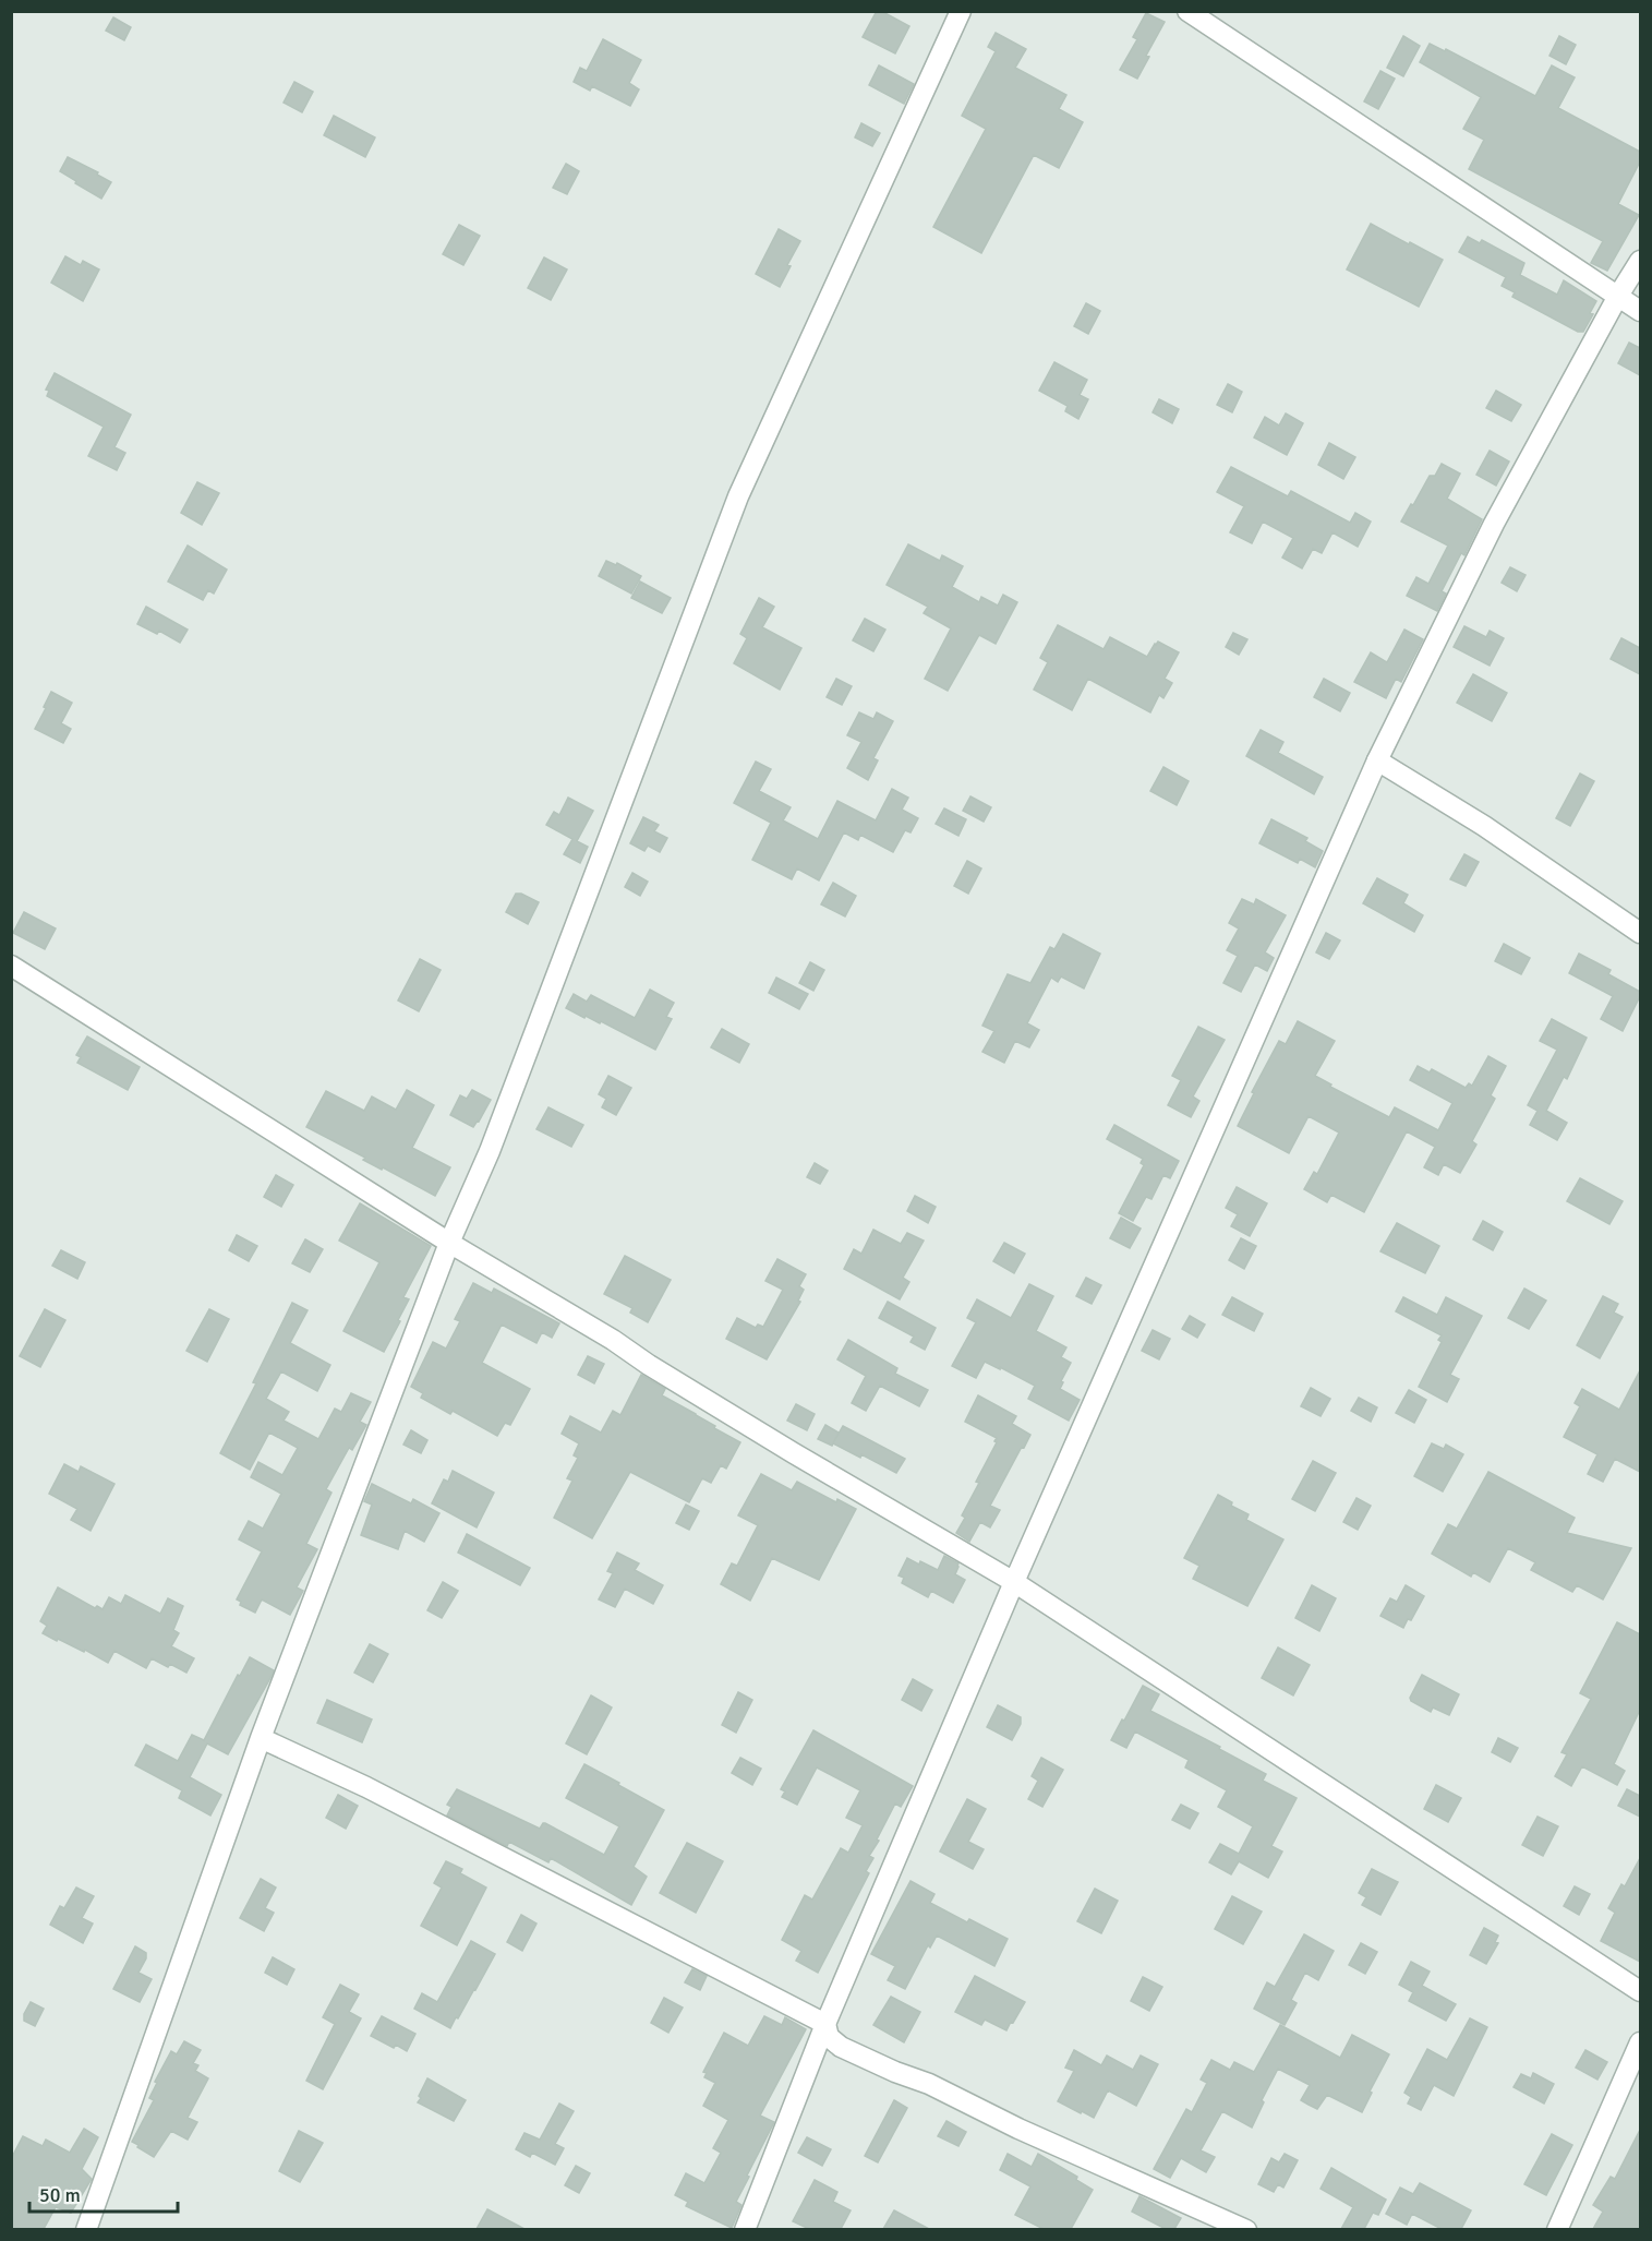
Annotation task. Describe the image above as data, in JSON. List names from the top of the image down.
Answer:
{
  "scale_bar": "50 m"
}
